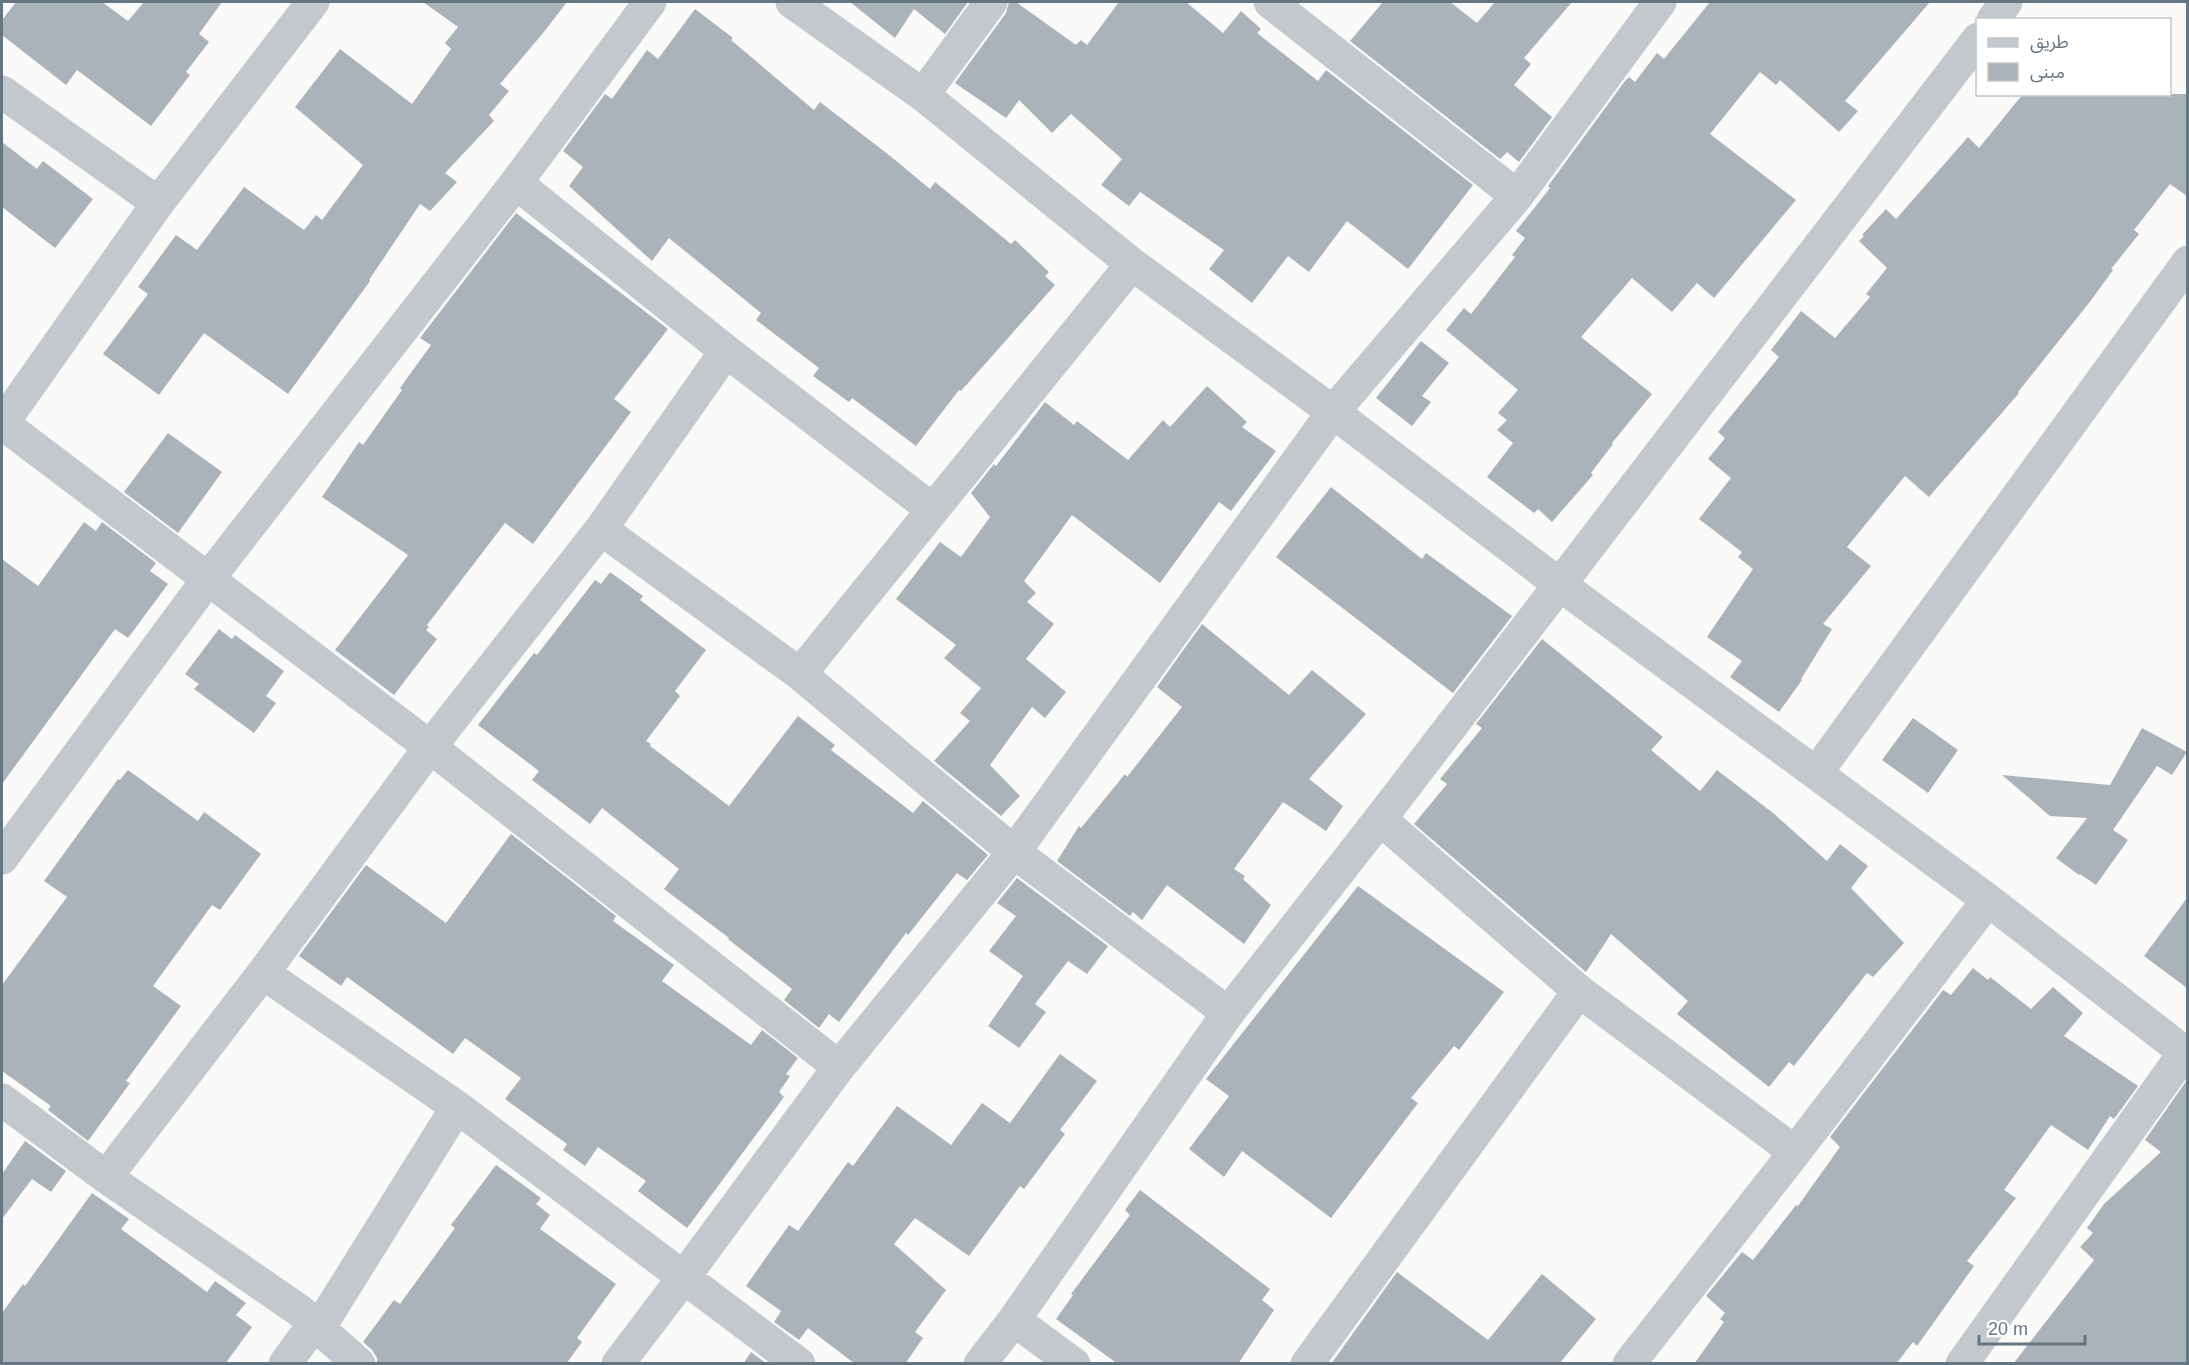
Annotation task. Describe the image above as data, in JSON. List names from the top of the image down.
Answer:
{
  "legend": ["طريق", "مبنى"],
  "scale_bar": "20 m"
}
